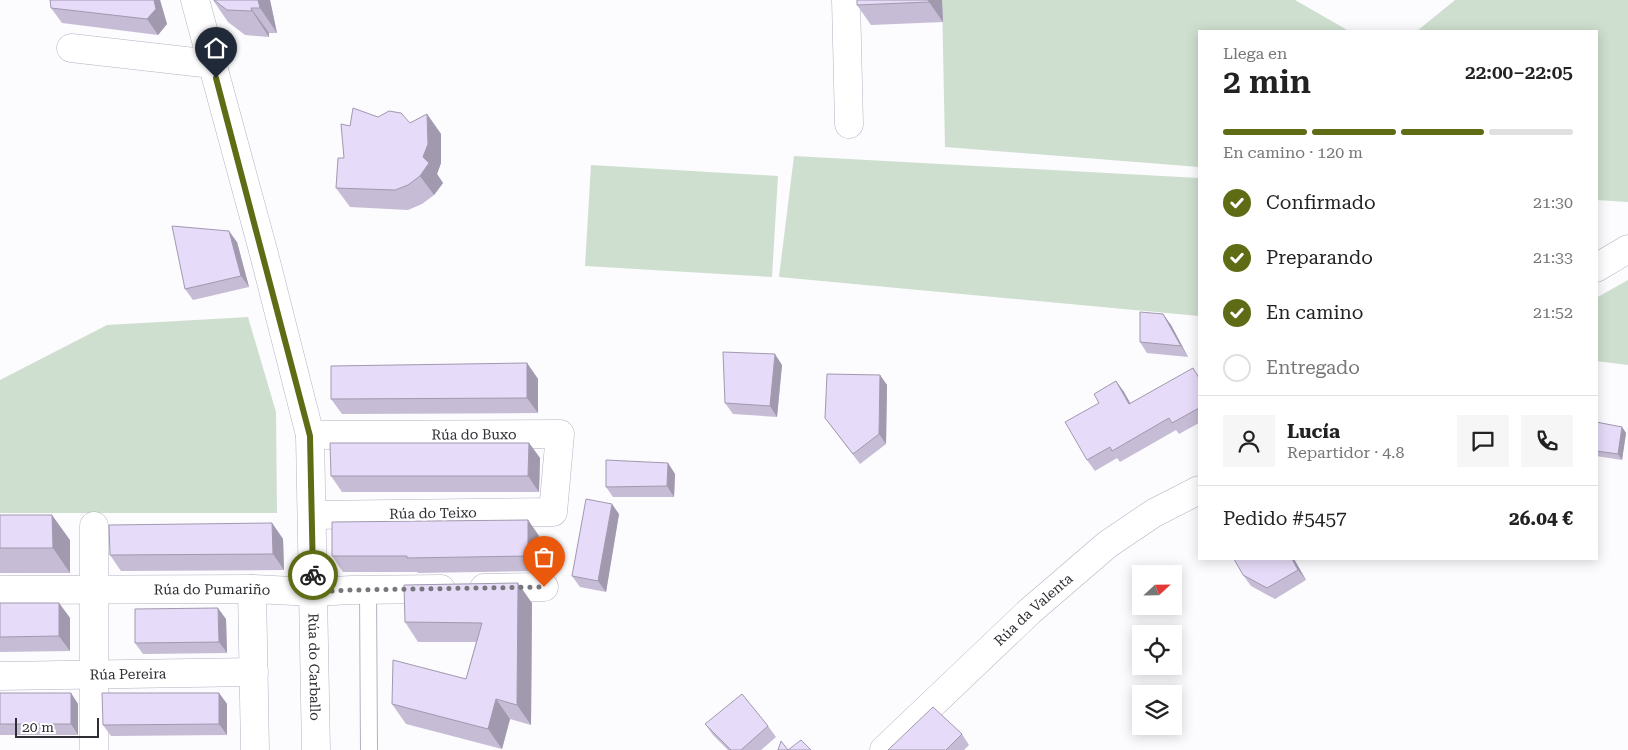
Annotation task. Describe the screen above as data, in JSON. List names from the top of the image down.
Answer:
{
  "streets": {
    "street": [
      "Rúa do Buxo",
      "Rúa do Teixo",
      "Rúa do Pumariño",
      "Rúa da Valenta",
      "Rúa do Carballo",
      "Rúa Pereira"
    ]
  },
  "crossings": [
    ["Rúa do Buxo", "Rúa do Teixo"],
    ["Rúa do Buxo", "Rúa do Carballo"],
    ["Rúa do Teixo", "Rúa do Carballo"],
    ["Rúa do Pumariño", "Rúa do Carballo"]
  ],
  "scale_bar": "20 m",
  "north": "right",
  "page": {
    "heading": ["2 min", "Llega en", "22:00–22:05"],
    "panel": [
      "Lucía",
      "Repartidor · 4.8",
      "Pedido #5457",
      "26.04 €"
    ],
    "bar": "En camino · 120 m",
    "list": [
      ["Confirmado", "21:30"],
      ["Preparando", "21:33"],
      ["En camino", "21:52"],
      "Entregado"
    ],
    "scale": "20 m"
  }
}
